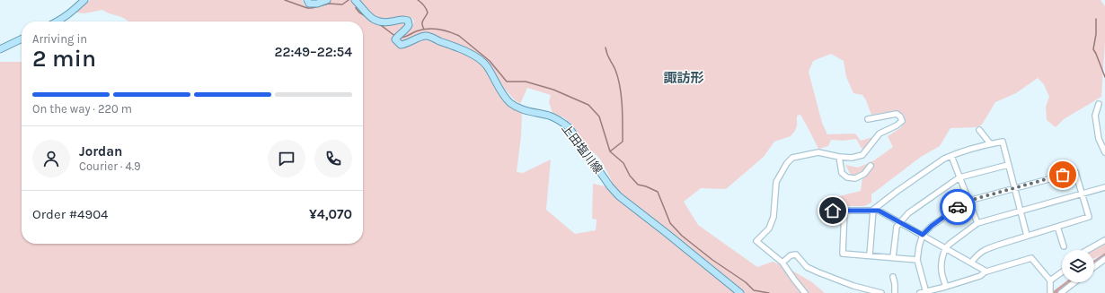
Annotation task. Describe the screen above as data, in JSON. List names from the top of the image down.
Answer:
{
  "streets": {
    "main road": ["上田塩川線"]
  },
  "districts": ["諏訪形"],
  "page": {
    "heading": ["2 min", "Arriving in", "22:49–22:54"],
    "panel": [
      "Jordan",
      "Courier · 4.9",
      "Order #4904",
      "¥4,070"
    ],
    "bar": "On the way · 220 m"
  }
}
